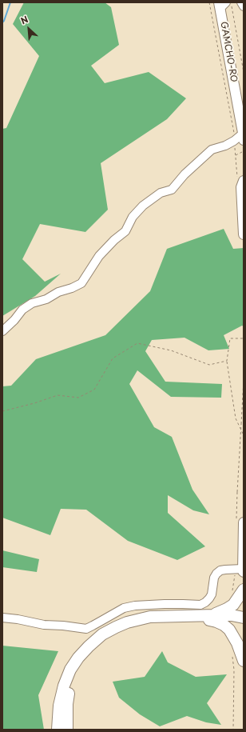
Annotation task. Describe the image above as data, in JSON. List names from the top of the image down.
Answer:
{
  "streets": {
    "main road": ["GAMCHO-RO"]
  },
  "north": "top left"
}
